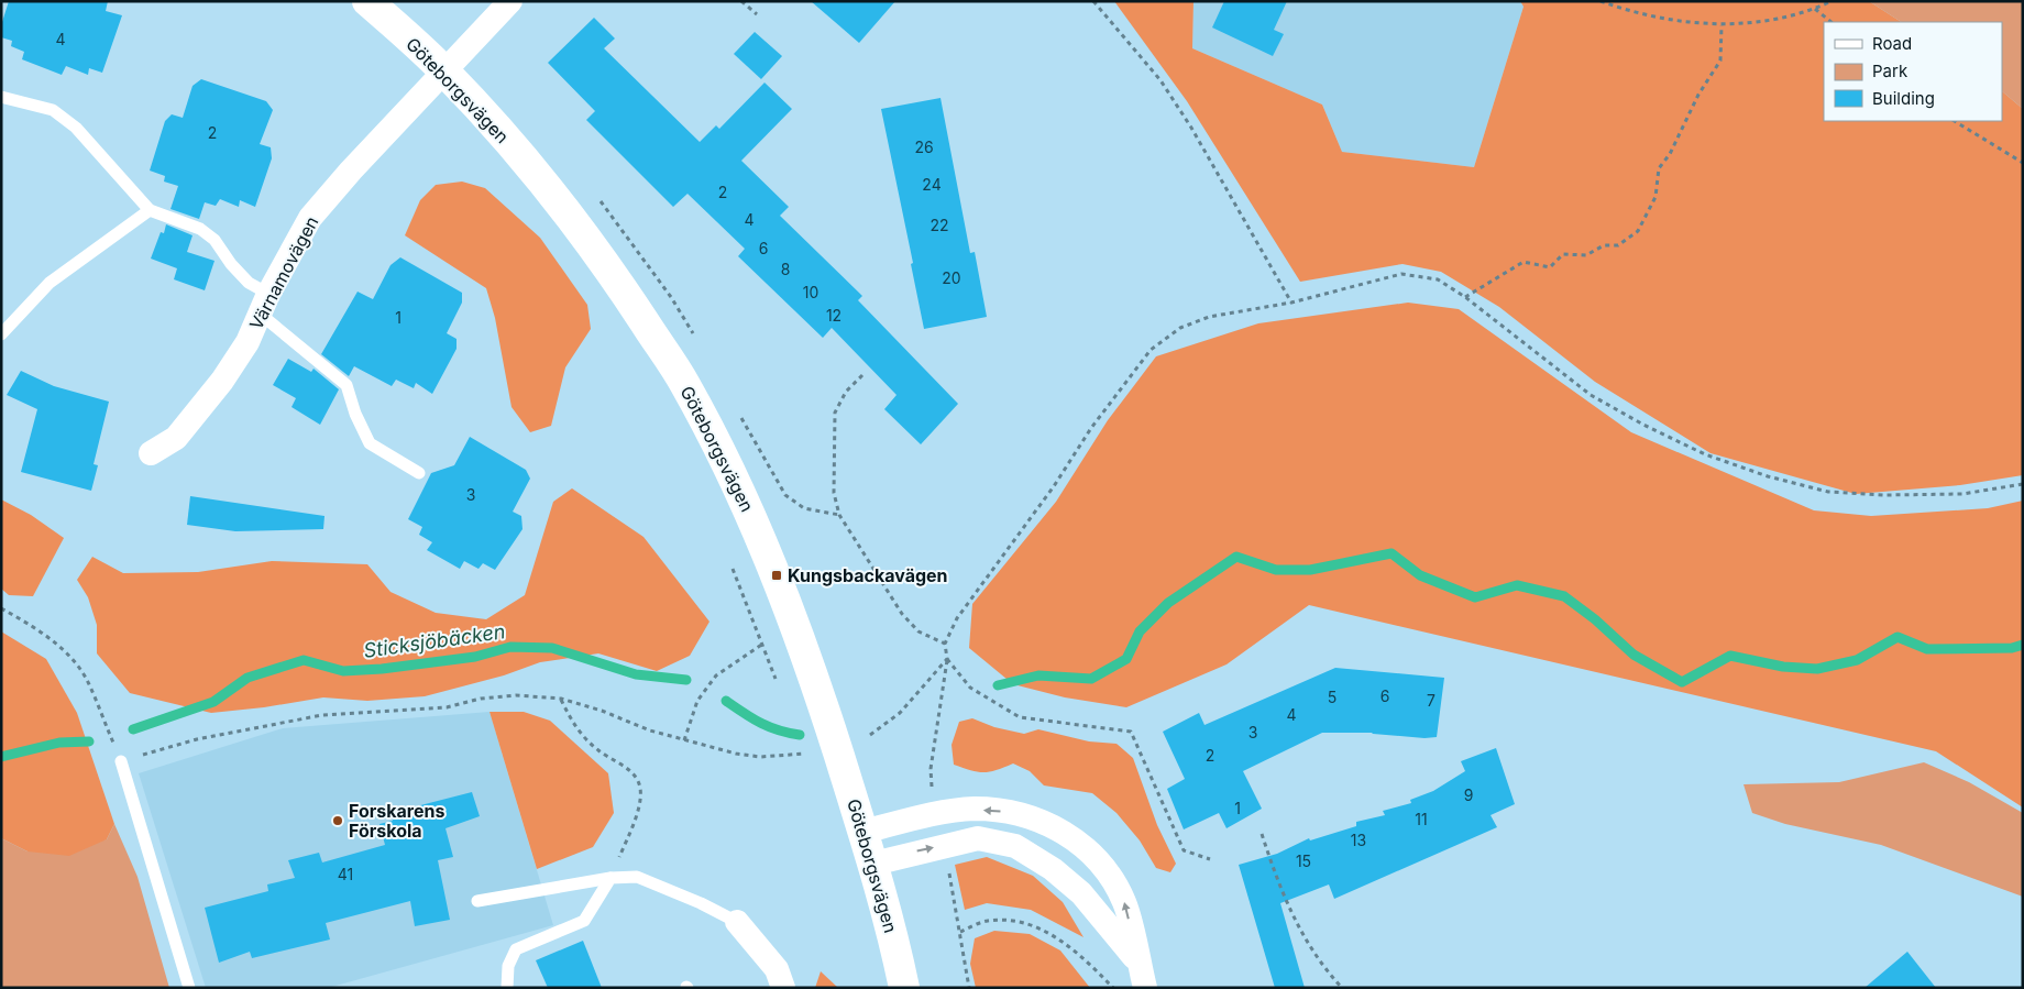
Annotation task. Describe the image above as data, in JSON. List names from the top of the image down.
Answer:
{
  "streets": {
    "street": ["Göteborgsvägen", "Värnamovägen"]
  },
  "crossings": [
    ["Göteborgsvägen", "Värnamovägen"]
  ],
  "water": ["Sticksjöbäcken"],
  "places": {
    "transit": ["Kungsbackavägen"],
    "other": ["Forskarens Förskola"]
  },
  "house_numbers": [
    "4",
    "2",
    "26",
    "24",
    "2",
    "4",
    "22",
    "6",
    "8",
    "20",
    "10",
    "12",
    "1",
    "3",
    "6",
    "5",
    "7",
    "4",
    "3",
    "2",
    "9",
    "1",
    "11",
    "13",
    "15",
    "41"
  ],
  "legend": ["Road", "Park", "Building"]
}
